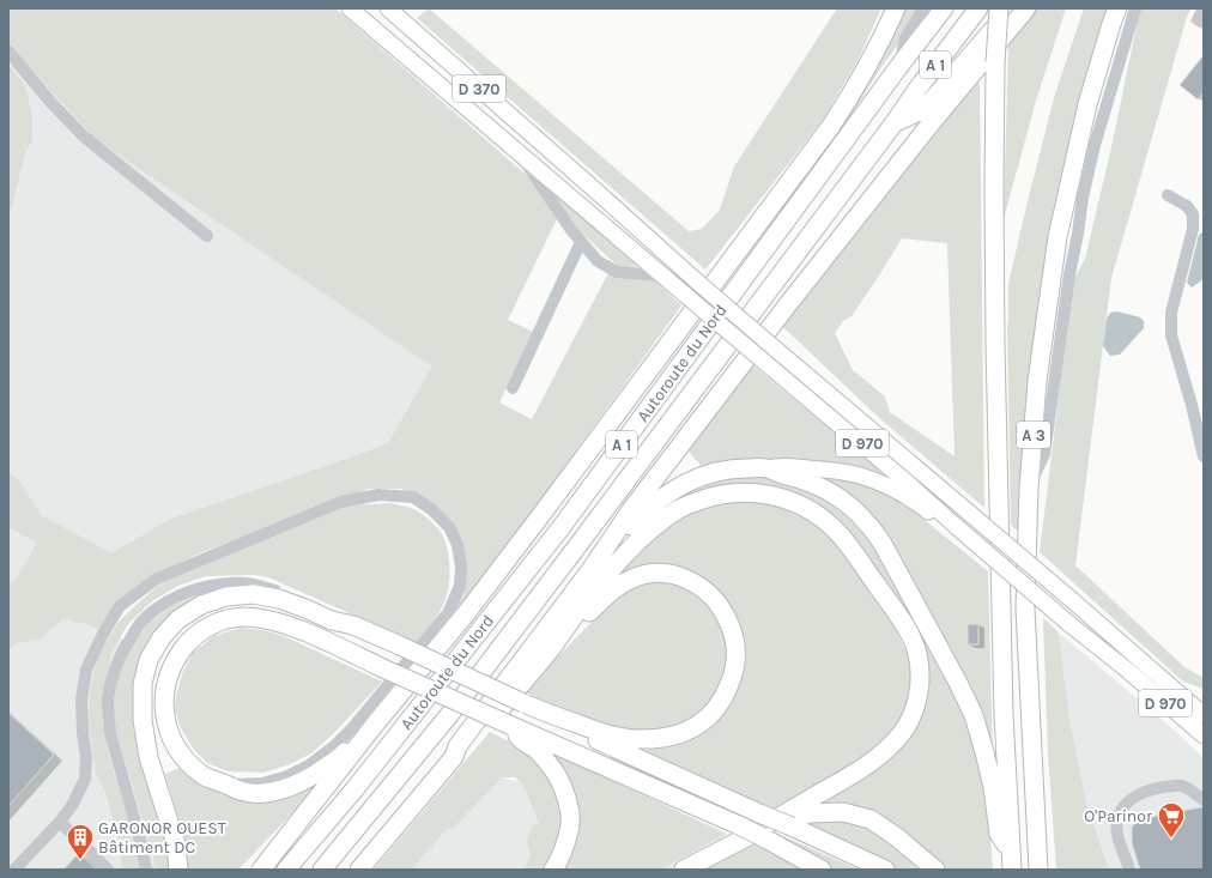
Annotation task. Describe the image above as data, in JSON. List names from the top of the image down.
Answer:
{
  "streets": {
    "highway": ["A 1", "Autoroute du Nord", "A 3"],
    "main road": ["D 370", "D 970"]
  },
  "crossings": [
    ["D 370", "D 970"]
  ],
  "places": {
    "supermarket": ["O'Parinor"],
    "building": ["GARONOR OUEST Bâtiment DC"]
  }
}
